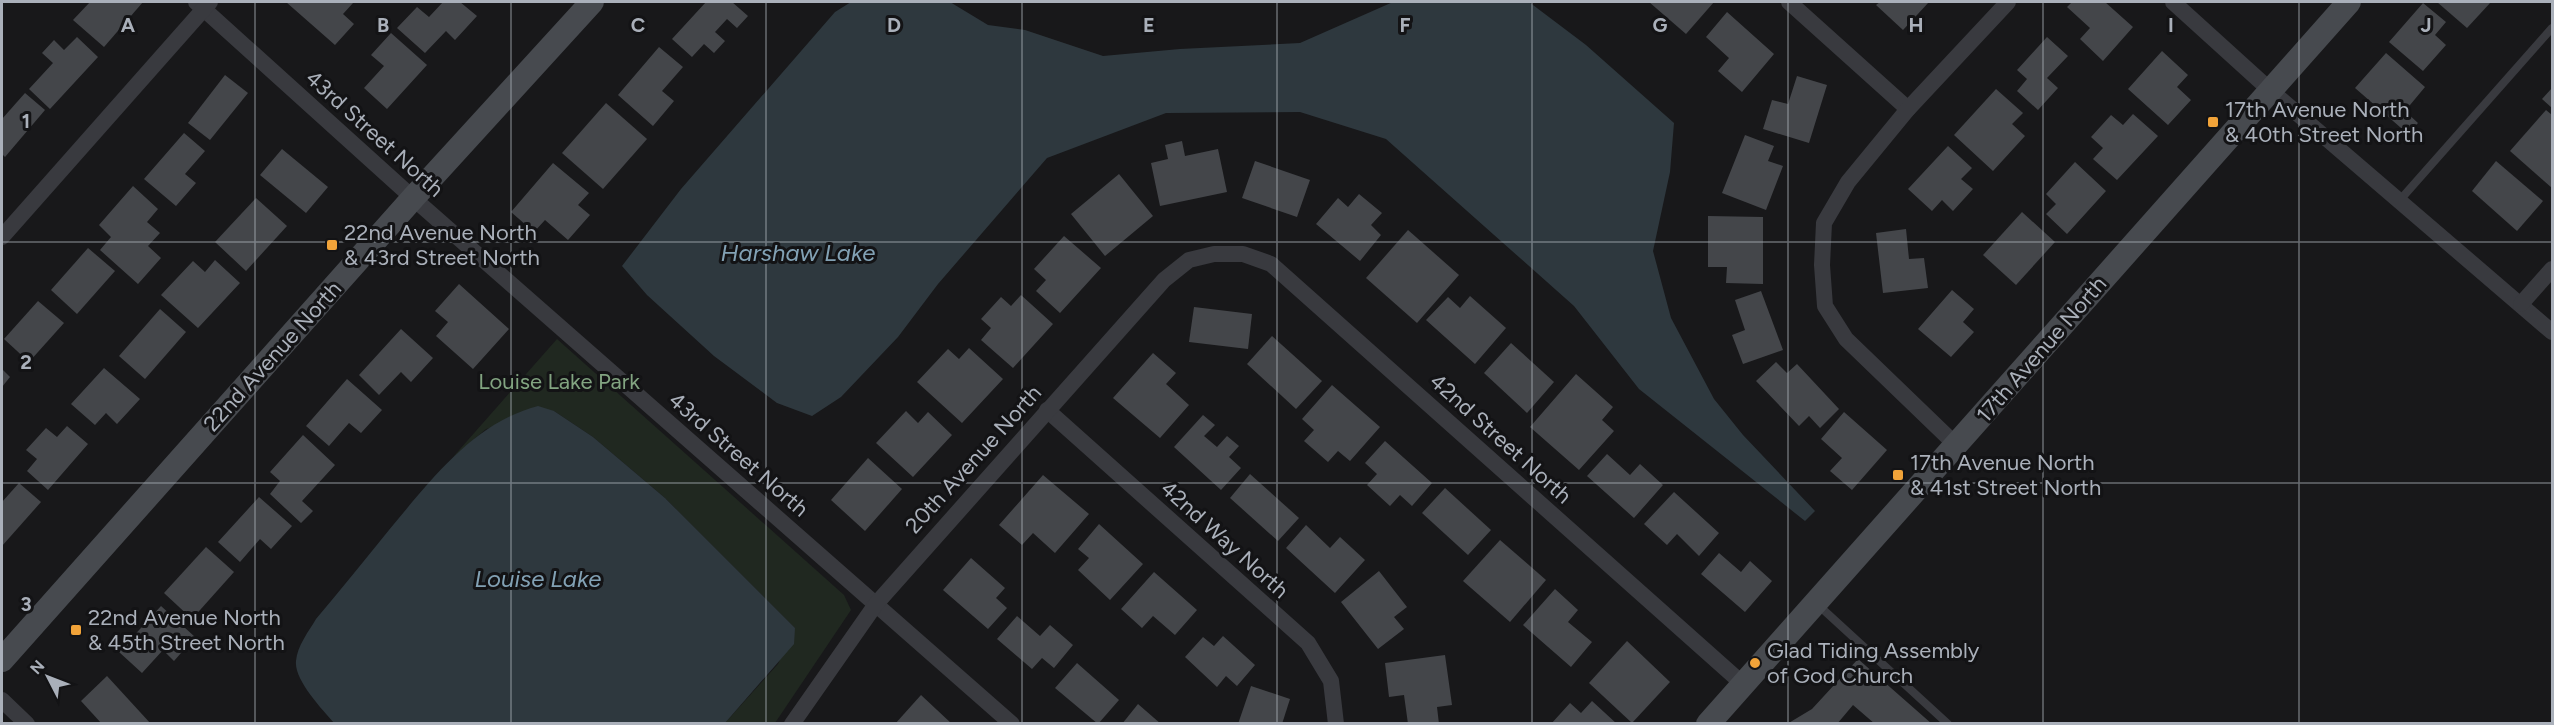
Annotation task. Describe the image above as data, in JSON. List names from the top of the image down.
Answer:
{
  "streets": {
    "street": [
      "43rd Street North",
      "17th Avenue North",
      "22nd Avenue North",
      "42nd Street North",
      "20th Avenue North",
      "42nd Way North"
    ]
  },
  "crossings": [
    ["43rd Street North", "22nd Avenue North"],
    ["43rd Street North", "20th Avenue North"],
    ["17th Avenue North", "42nd Street North"],
    ["42nd Street North", "20th Avenue North"],
    ["20th Avenue North", "42nd Way North"]
  ],
  "water": ["Harshaw Lake", "Louise Lake"],
  "parks": ["Louise Lake Park"],
  "places": {
    "transit": [
      "17th Avenue North & 40th Street North",
      "22nd Avenue North & 43rd Street North",
      "17th Avenue North & 41st Street North",
      "22nd Avenue North & 45th Street North"
    ],
    "other": ["Glad Tiding Assembly of God Church"]
  },
  "north": "top left",
  "grid": {
    "columns": [
      "A",
      "B",
      "C",
      "D",
      "E",
      "F",
      "G",
      "H",
      "I",
      "J"
    ],
    "rows": ["1", "2", "3"]
  }
}
